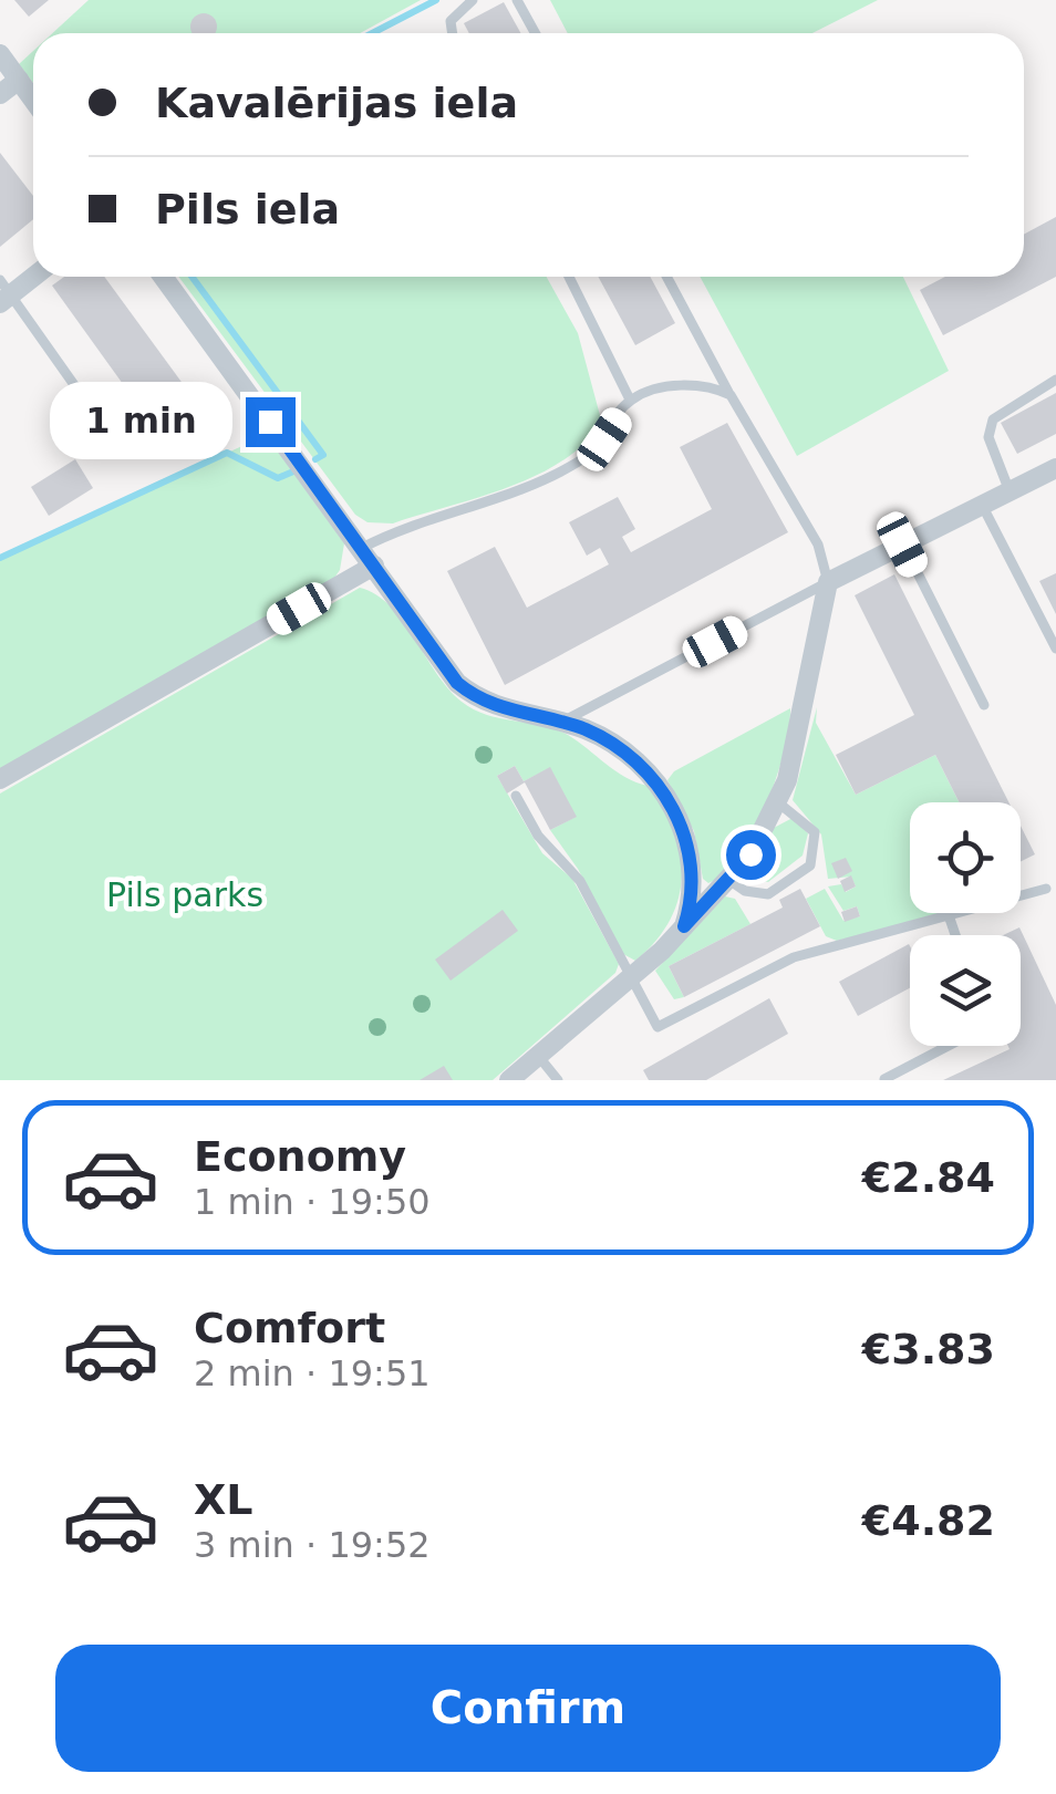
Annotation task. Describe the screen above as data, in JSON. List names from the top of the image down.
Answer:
{
  "parks": ["Pils parks"],
  "page": {
    "banner": ["Kavalērijas iela", "Pils iela"],
    "bubble": "1 min",
    "list": [
      {
        "name": "Economy",
        "note": "1 min · 19:50",
        "value": "€2.84"
      },
      {
        "name": "Comfort",
        "note": "2 min · 19:51",
        "value": "€3.83"
      },
      {
        "name": "XL",
        "note": "3 min · 19:52",
        "value": "€4.82"
      }
    ],
    "buttons": "Confirm"
  }
}
